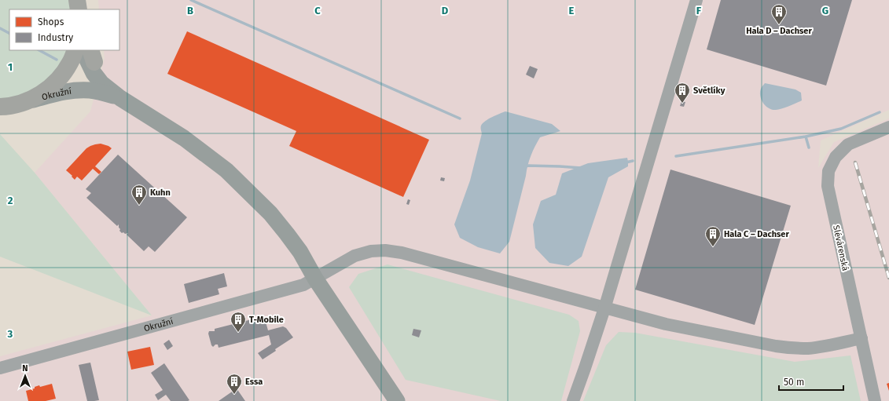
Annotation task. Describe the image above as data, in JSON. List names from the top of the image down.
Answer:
{
  "streets": {
    "main road": ["Okružní"],
    "street": ["Slévárenská"]
  },
  "places": {
    "building": [
      "Hala D – Dachser",
      "Světlíky",
      "Kuhn",
      "Hala C – Dachser",
      "T-Mobile",
      "Essa"
    ]
  },
  "legend": ["Shops", "Industry"],
  "scale_bar": "50 m",
  "north": "top",
  "grid": {
    "columns": [
      "B",
      "C",
      "D",
      "E",
      "F",
      "G"
    ],
    "rows": ["1", "2", "3"]
  }
}
